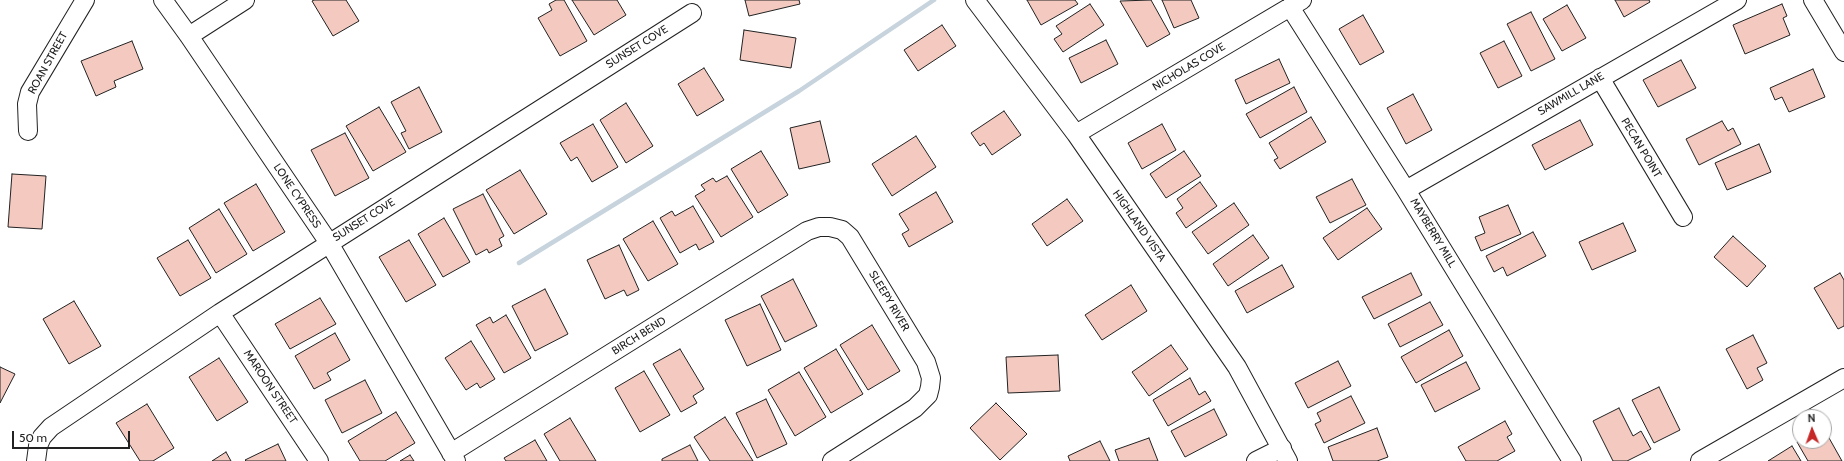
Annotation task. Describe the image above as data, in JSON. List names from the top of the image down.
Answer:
{
  "streets": {
    "street": [
      "SUNSET COVE",
      "ROAN STREET",
      "NICHOLAS COVE",
      "SAWMILL LANE",
      "PECAN POINT",
      "LONE CYPRESS",
      "HIGHLAND VISTA",
      "MAYBERRY MILL",
      "SLEEPY RIVER",
      "BIRCH BEND",
      "MAROON STREET"
    ]
  },
  "crossings": [
    ["SUNSET COVE", "LONE CYPRESS"],
    ["SUNSET COVE", "MAROON STREET"],
    ["NICHOLAS COVE", "HIGHLAND VISTA"],
    ["NICHOLAS COVE", "MAYBERRY MILL"],
    ["SAWMILL LANE", "PECAN POINT"],
    ["SAWMILL LANE", "MAYBERRY MILL"],
    ["LONE CYPRESS", "BIRCH BEND"],
    ["SLEEPY RIVER", "BIRCH BEND"]
  ],
  "scale_bar": "50 m",
  "north": "top"
}
